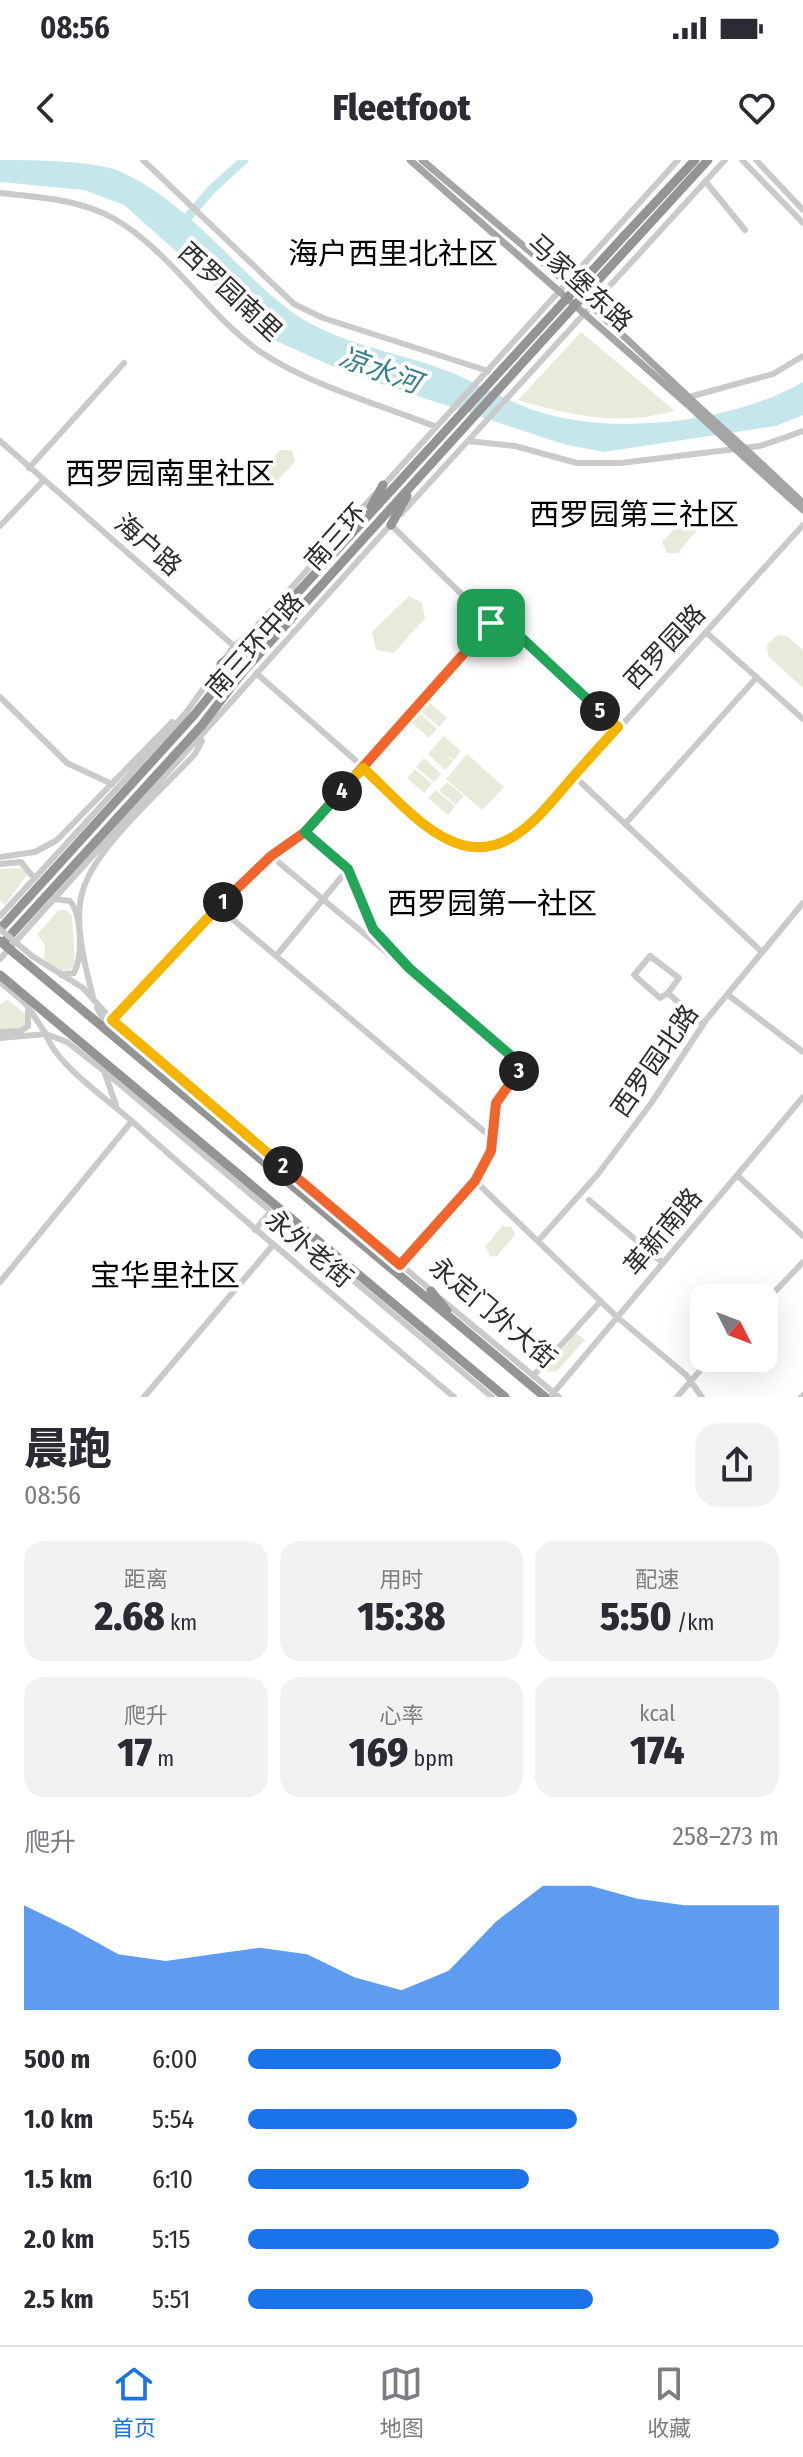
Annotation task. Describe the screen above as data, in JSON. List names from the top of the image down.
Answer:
{
  "streets": {
    "highway": ["南三环", "永定门外大街"],
    "main road": ["马家堡东路"],
    "street": [
      "西罗园南里",
      "海户路",
      "南三环中路",
      "西罗园路",
      "西罗园北路",
      "革新南路",
      "永外老街"
    ]
  },
  "crossings": [
    ["马家堡东路", "南三环中路"],
    ["西罗园南里", "南三环中路"],
    ["南三环", "南三环中路"],
    ["海户路", "南三环中路"],
    ["南三环中路", "西罗园路"],
    ["革新南路", "永定门外大街"]
  ],
  "districts": [
    "海户西里北社区",
    "西罗园南里社区",
    "西罗园第三社区",
    "西罗园第一社区",
    "宝华里社区"
  ],
  "water": ["凉水河"],
  "north": "bottom right",
  "page": {
    "status": "08:56",
    "header": "Fleetfoot",
    "pins": [
      "5",
      "4",
      "1",
      "3",
      "2"
    ],
    "heading": ["晨跑", "08:56"],
    "stats": [
      ["距离", "2.68 km"],
      ["用时", "15:38"],
      ["配速", "5:50 /km"],
      ["爬升", "17 m"],
      ["心率", "169 bpm"],
      ["kcal", "174"]
    ],
    "chart": ["爬升", "258–273 m"],
    "list": [
      {
        "name": "500 m",
        "note": "6:00"
      },
      {
        "name": "1.0 km",
        "note": "5:54"
      },
      {
        "name": "1.5 km",
        "note": "6:10"
      },
      {
        "name": "2.0 km",
        "note": "5:15"
      },
      {
        "name": "2.5 km",
        "note": "5:51"
      }
    ],
    "tabs": ["首页", "地图", "收藏"]
  }
}
